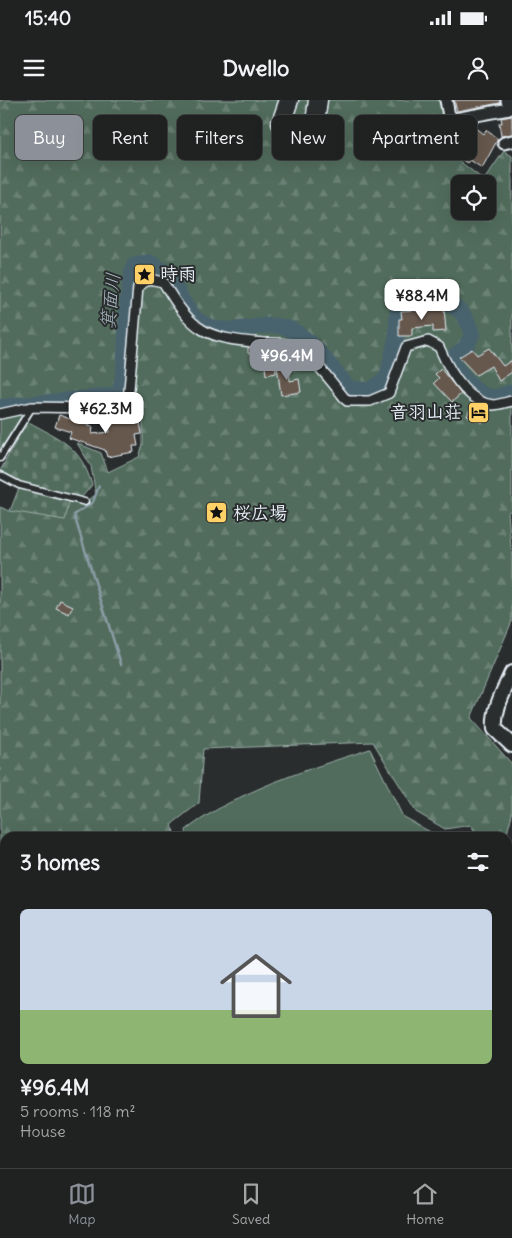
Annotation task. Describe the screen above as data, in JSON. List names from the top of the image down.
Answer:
{
  "water": ["箕面川"],
  "places": {
    "place": ["時雨", "桜広場"],
    "hotel": ["音羽山荘"]
  },
  "page": {
    "status": "15:40",
    "header": "Dwello",
    "chip": [
      "Buy",
      "Rent",
      "Filters",
      "New",
      "Apartment"
    ],
    "price": ["¥88.4M", "¥96.4M", "¥62.3M"],
    "heading": "3 homes",
    "list": [
      {
        "name": "¥96.4M",
        "note": "5 rooms · 118 m² · House"
      }
    ],
    "tabs": ["Map", "Saved", "Home"]
  }
}
